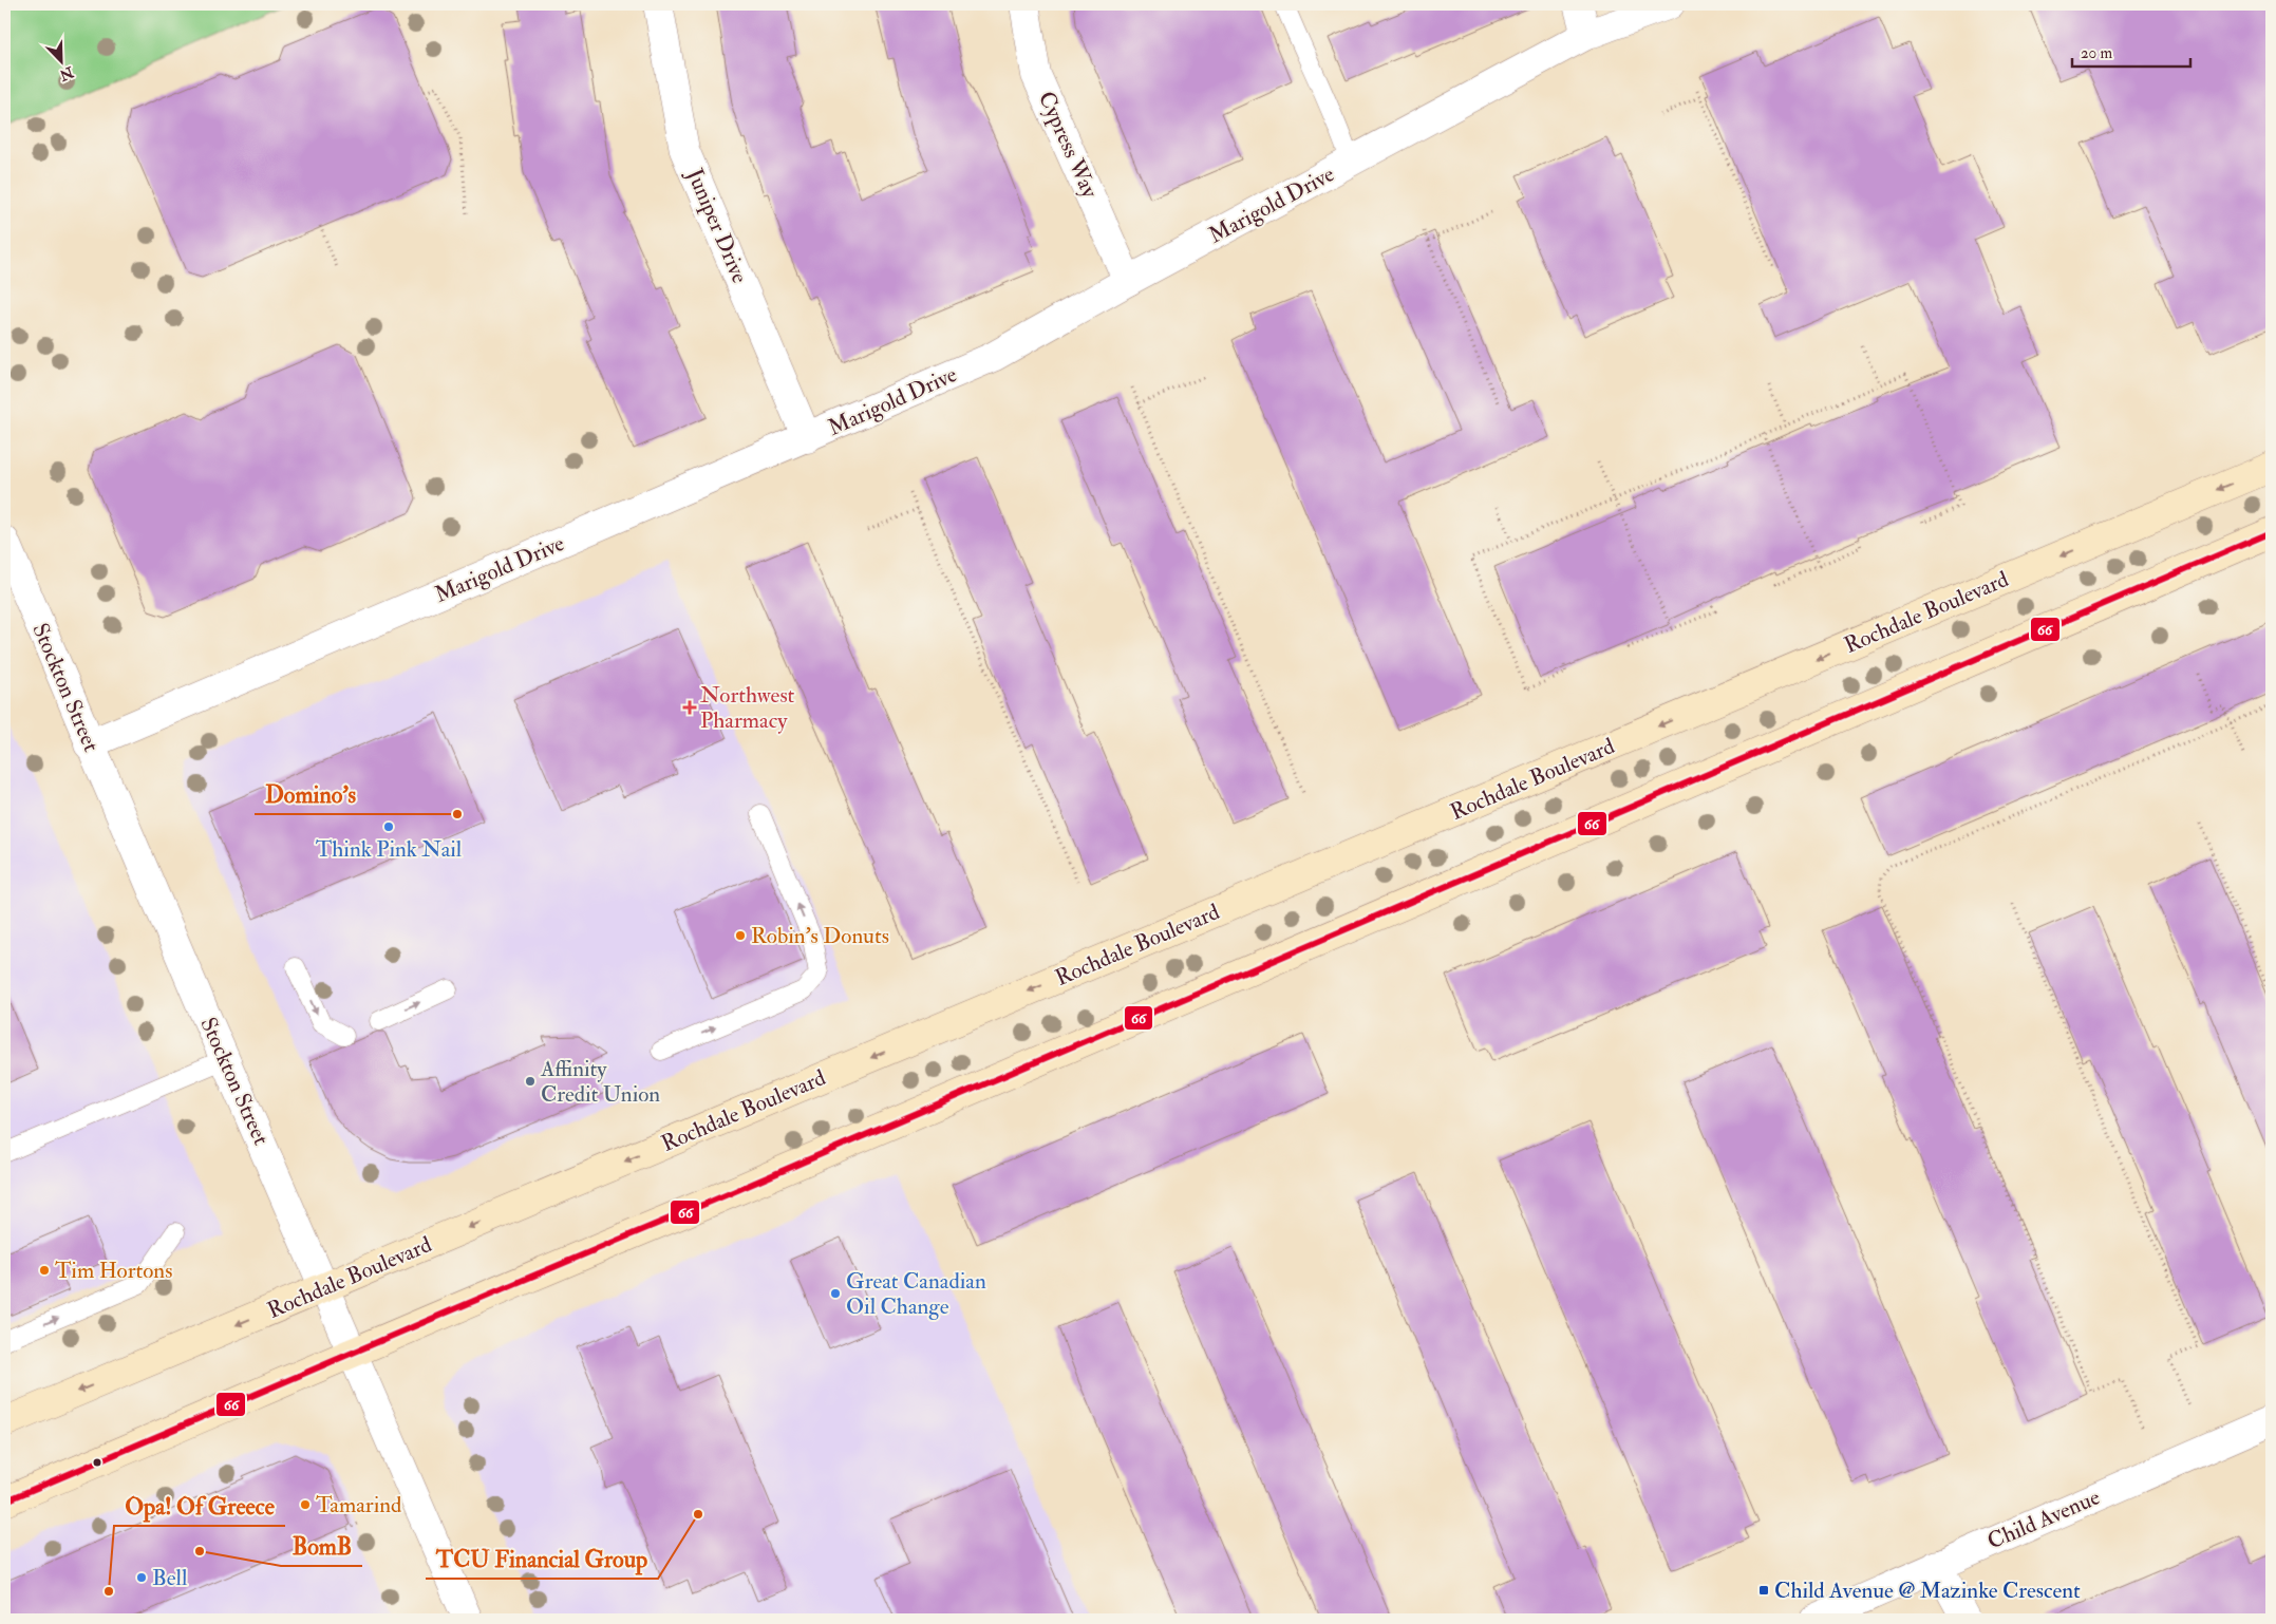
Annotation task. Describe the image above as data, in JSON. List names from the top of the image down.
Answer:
{
  "streets": {
    "main road": ["Rochdale Boulevard"],
    "street": [
      "Cypress Way",
      "Marigold Drive",
      "Juniper Drive",
      "Stockton Street",
      "Child Avenue"
    ]
  },
  "crossings": [
    ["Cypress Way", "Marigold Drive"],
    ["Marigold Drive", "Juniper Drive"],
    ["Marigold Drive", "Stockton Street"],
    ["Rochdale Boulevard", "Stockton Street"]
  ],
  "places": {
    "health": ["Northwest Pharmacy"],
    "other": [
      "Domino's",
      "Think Pink Nail",
      "Robin's Donuts",
      "Affinity Credit Union",
      "Tim Hortons",
      "Great Canadian Oil Change",
      "Tamarind",
      "TCU Financial Group",
      "BomB",
      "Bell",
      "Opa! Of Greece"
    ],
    "transit": ["Child Avenue @ Mazinke Crescent"]
  },
  "lines": ["transit line 66"],
  "scale_bar": "20 m",
  "north": "bottom right"
}
